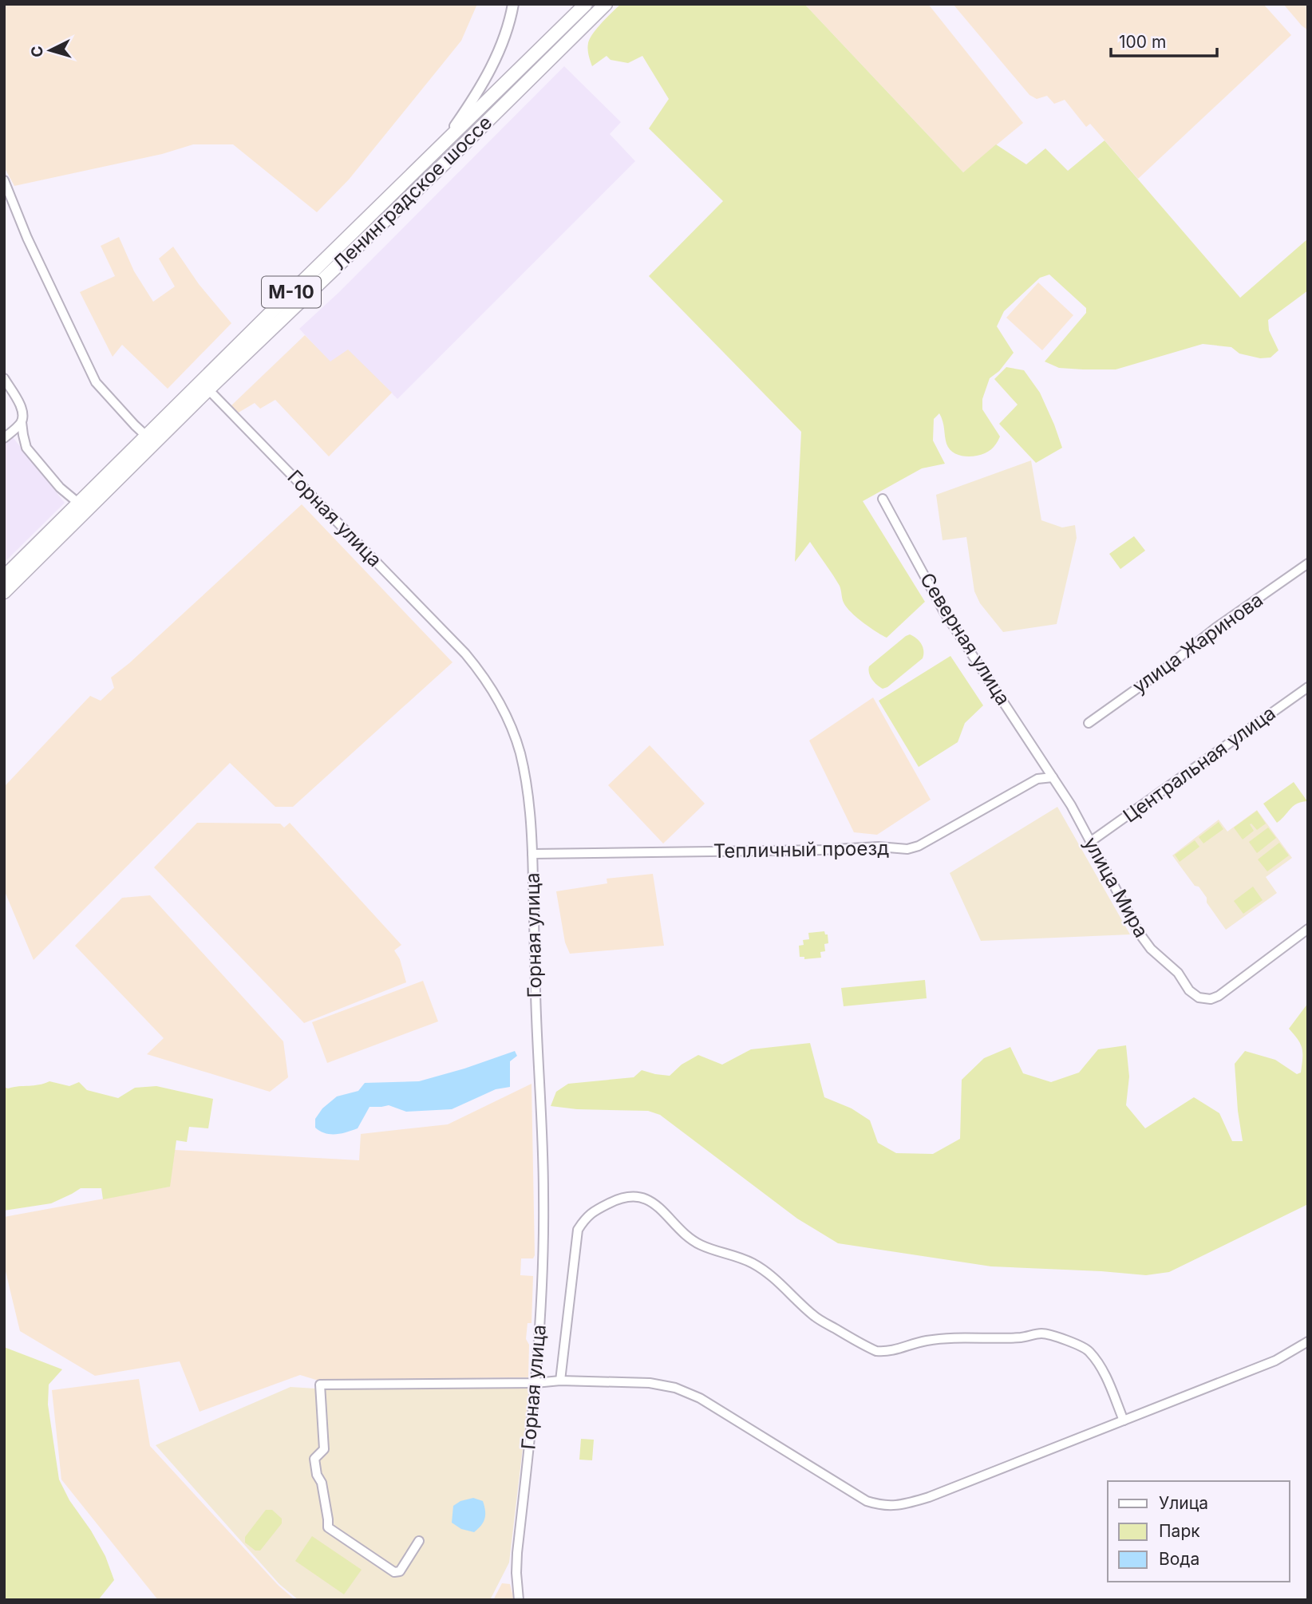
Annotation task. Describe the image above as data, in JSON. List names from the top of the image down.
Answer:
{
  "streets": {
    "highway": ["Ленинградское шоссе", "М-10"],
    "street": [
      "Горная улица",
      "Северная улица",
      "улица Жаринова",
      "Центральная улица",
      "Тепличный проезд",
      "улица Мира"
    ]
  },
  "crossings": [
    ["Ленинградское шоссе", "Горная улица"],
    ["Горная улица", "Тепличный проезд"],
    ["Северная улица", "Тепличный проезд"],
    ["Северная улица", "улица Мира"],
    ["Центральная улица", "улица Мира"],
    ["Тепличный проезд", "улица Мира"]
  ],
  "legend": ["Улица", "Парк", "Вода"],
  "scale_bar": "100 m",
  "north": "left"
}
